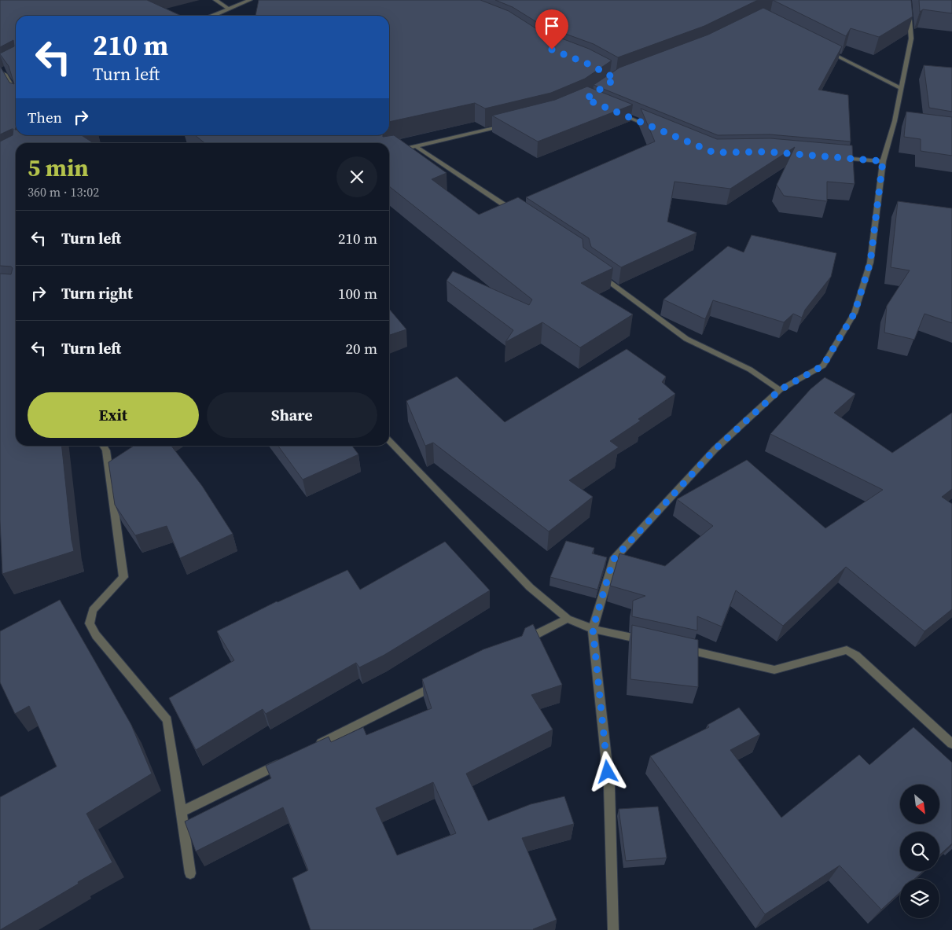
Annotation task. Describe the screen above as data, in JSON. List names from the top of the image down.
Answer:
{
  "north": "bottom right",
  "page": {
    "turn": ["210 m", "Turn left"],
    "then": "Then",
    "heading": ["5 min", "360 m · 13:02"],
    "list": [
      {
        "name": "Turn left",
        "value": "210 m"
      },
      {
        "name": "Turn right",
        "value": "100 m"
      },
      {
        "name": "Turn left",
        "value": "20 m"
      }
    ],
    "buttons": ["Exit", "Share"]
  }
}
